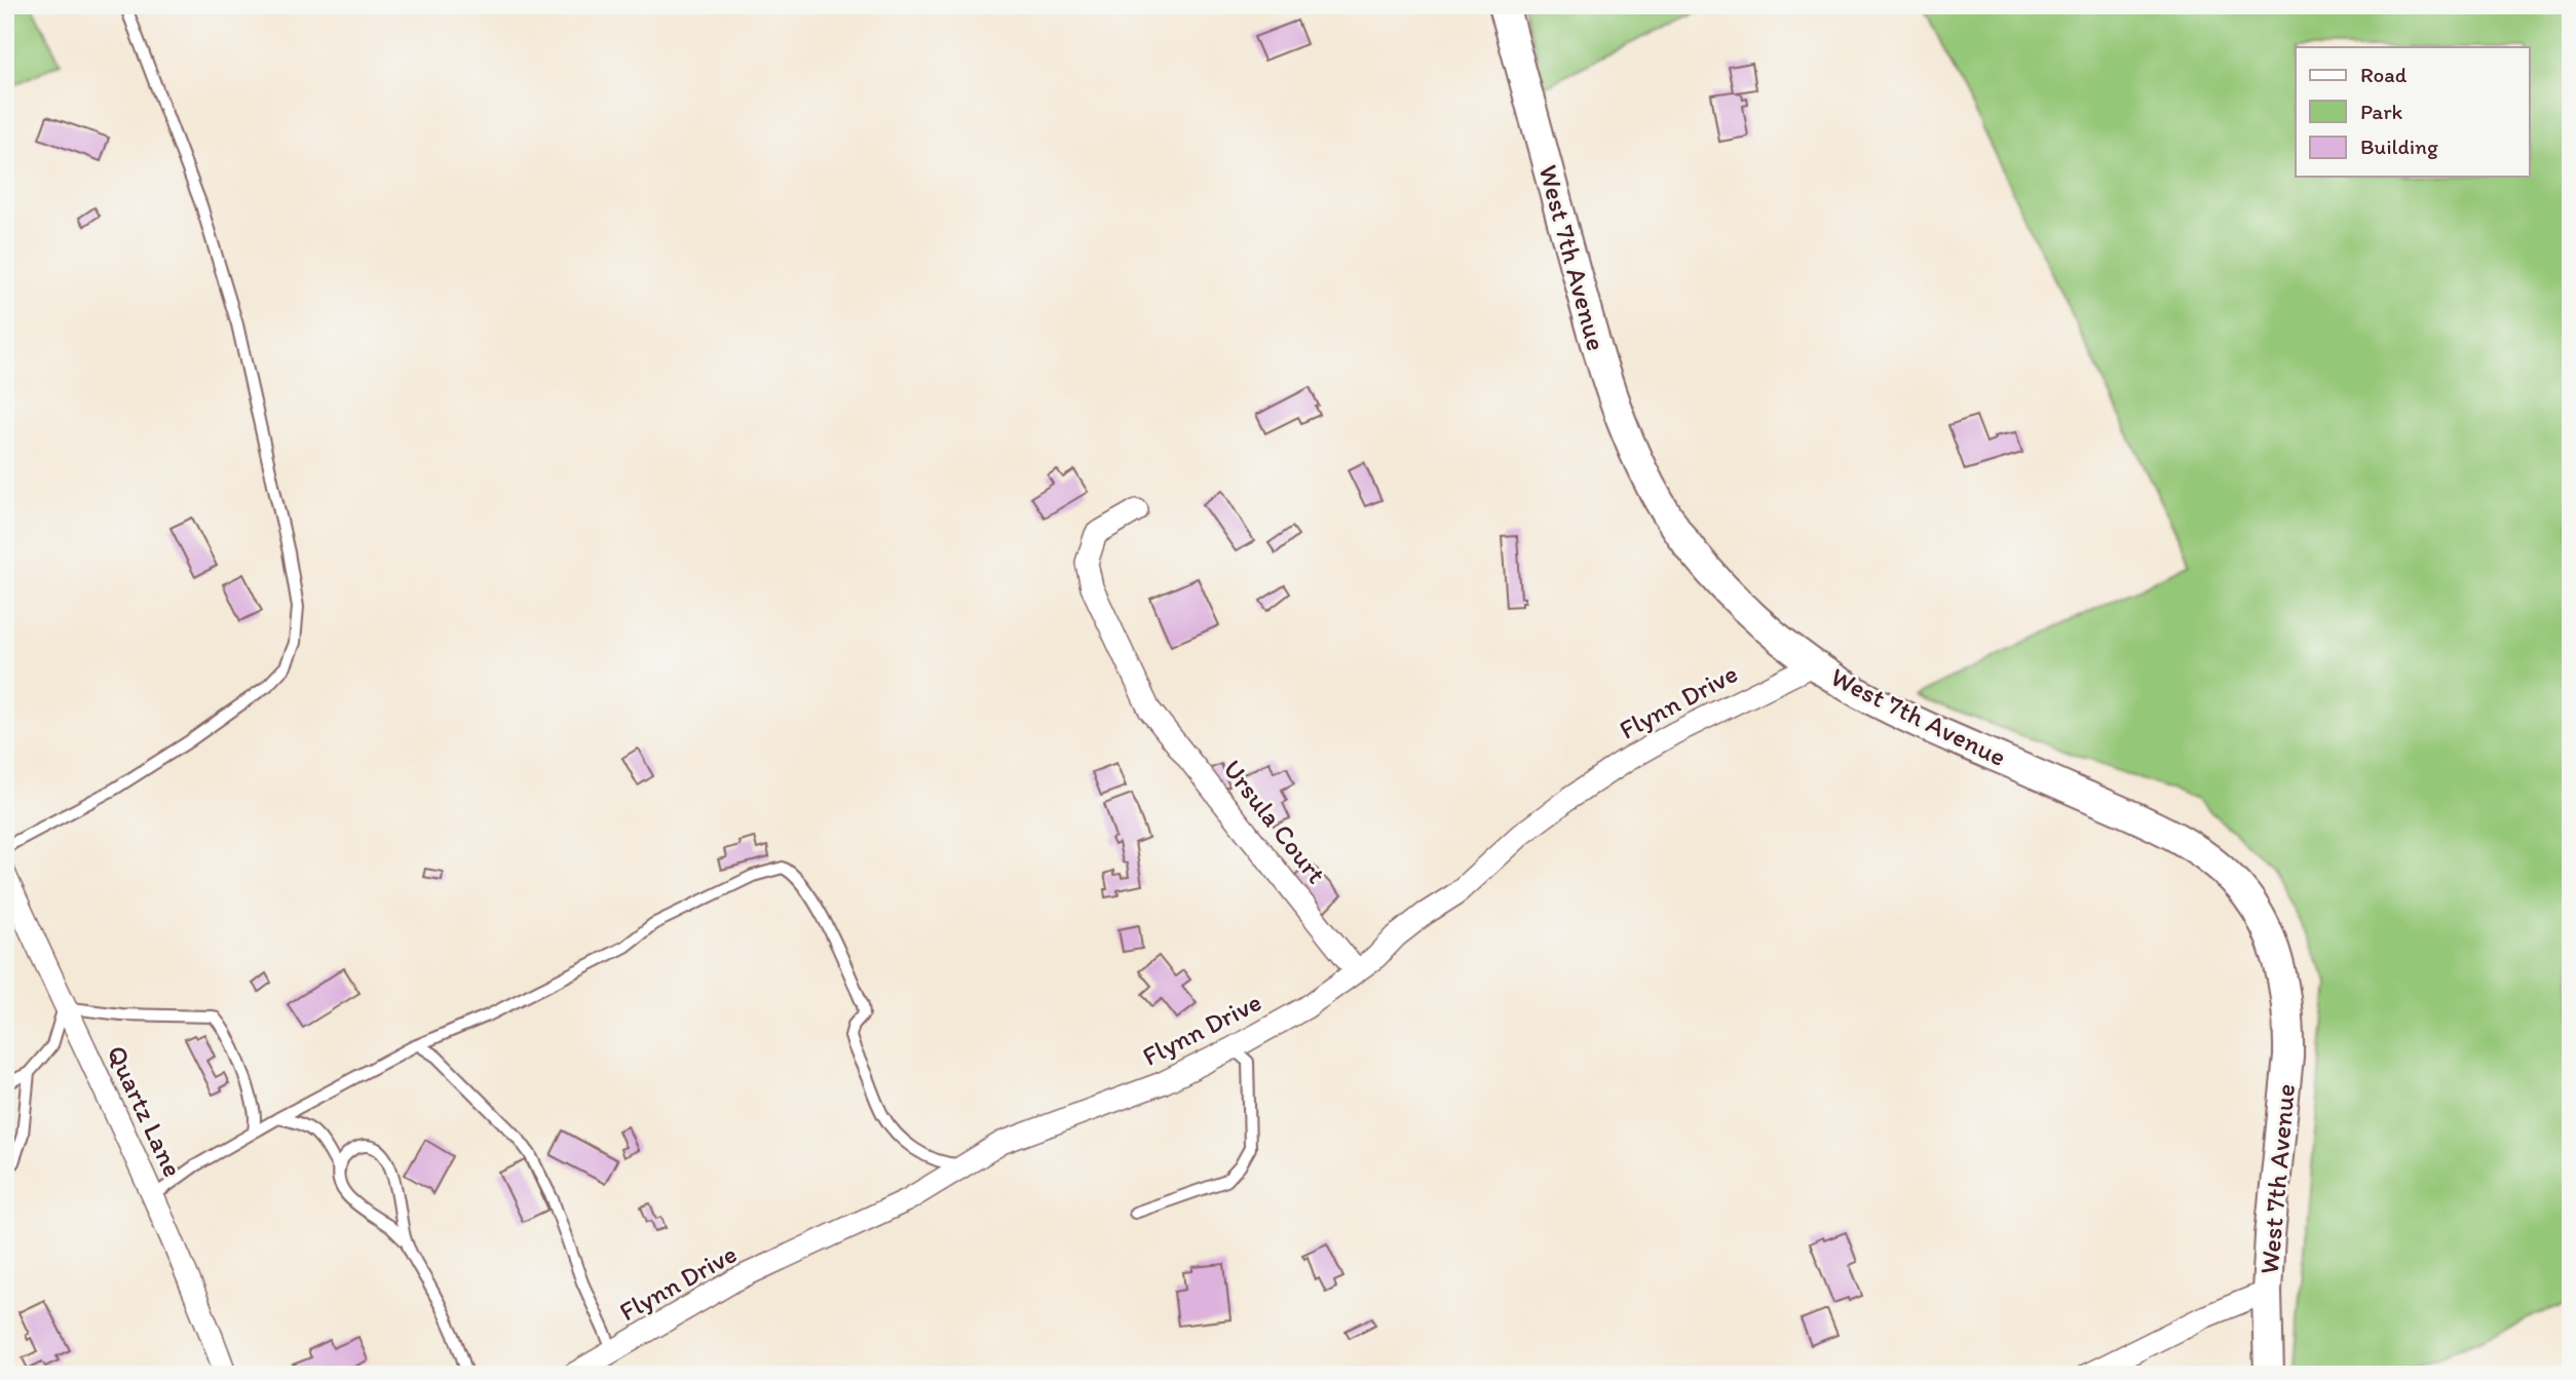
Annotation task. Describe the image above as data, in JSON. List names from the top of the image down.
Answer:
{
  "streets": {
    "main road": ["West 7th Avenue"],
    "street": ["Flynn Drive", "Ursula Court", "Quartz Lane"]
  },
  "crossings": [
    ["West 7th Avenue", "Flynn Drive"],
    ["Flynn Drive", "Ursula Court"]
  ],
  "legend": ["Road", "Park", "Building"]
}
